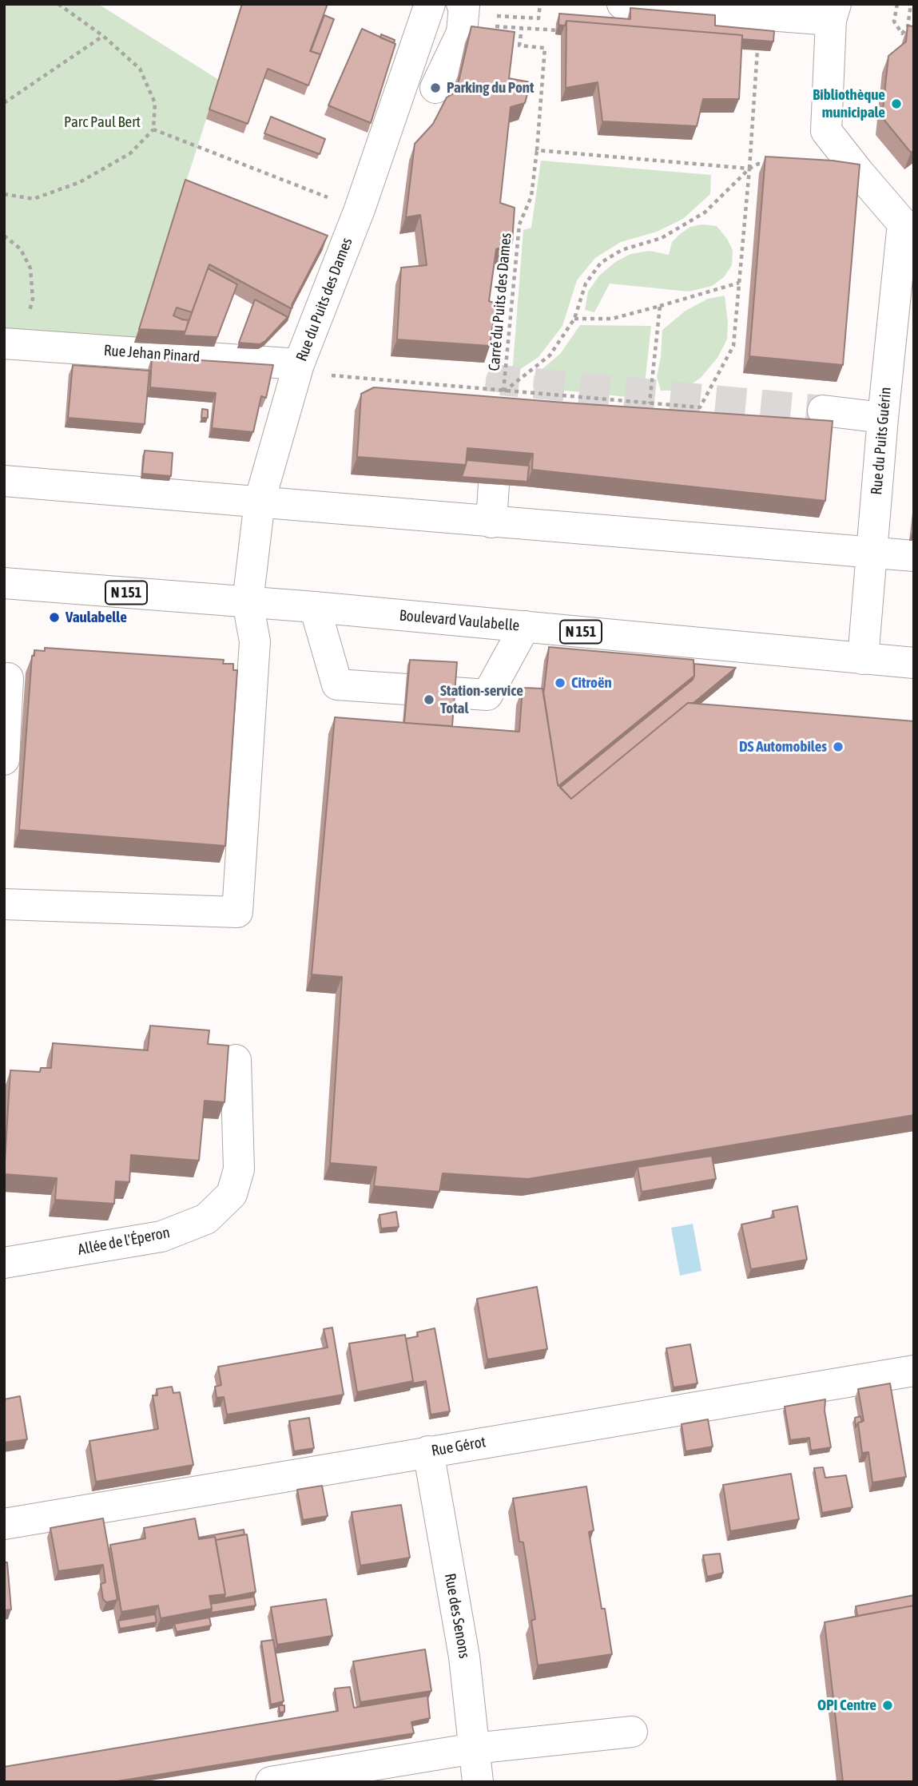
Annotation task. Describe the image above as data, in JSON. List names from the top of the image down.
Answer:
{
  "streets": {
    "street": [
      "Rue du Puits des Dames",
      "Rue Jehan Pinard",
      "Rue du Puits Guérin",
      "N 151",
      "Boulevard Vaulabelle",
      "Allée de l'Éperon",
      "Rue Gérot",
      "Rue des Senons"
    ],
    "path": ["Carré du Puits des Dames"]
  },
  "crossings": [
    ["Rue du Puits des Dames", "Rue Jehan Pinard"],
    ["Rue du Puits des Dames", "Boulevard Vaulabelle"],
    ["Rue du Puits Guérin", "Boulevard Vaulabelle"],
    ["Rue Gérot", "Rue des Senons"]
  ],
  "parks": ["Parc Paul Bert"],
  "places": [
    "Parking du Pont",
    "Bibliothèque municipale",
    "Vaulabelle",
    "Citroën",
    "Station-service Total",
    "DS Automobiles",
    "OPI Centre"
  ]
}
